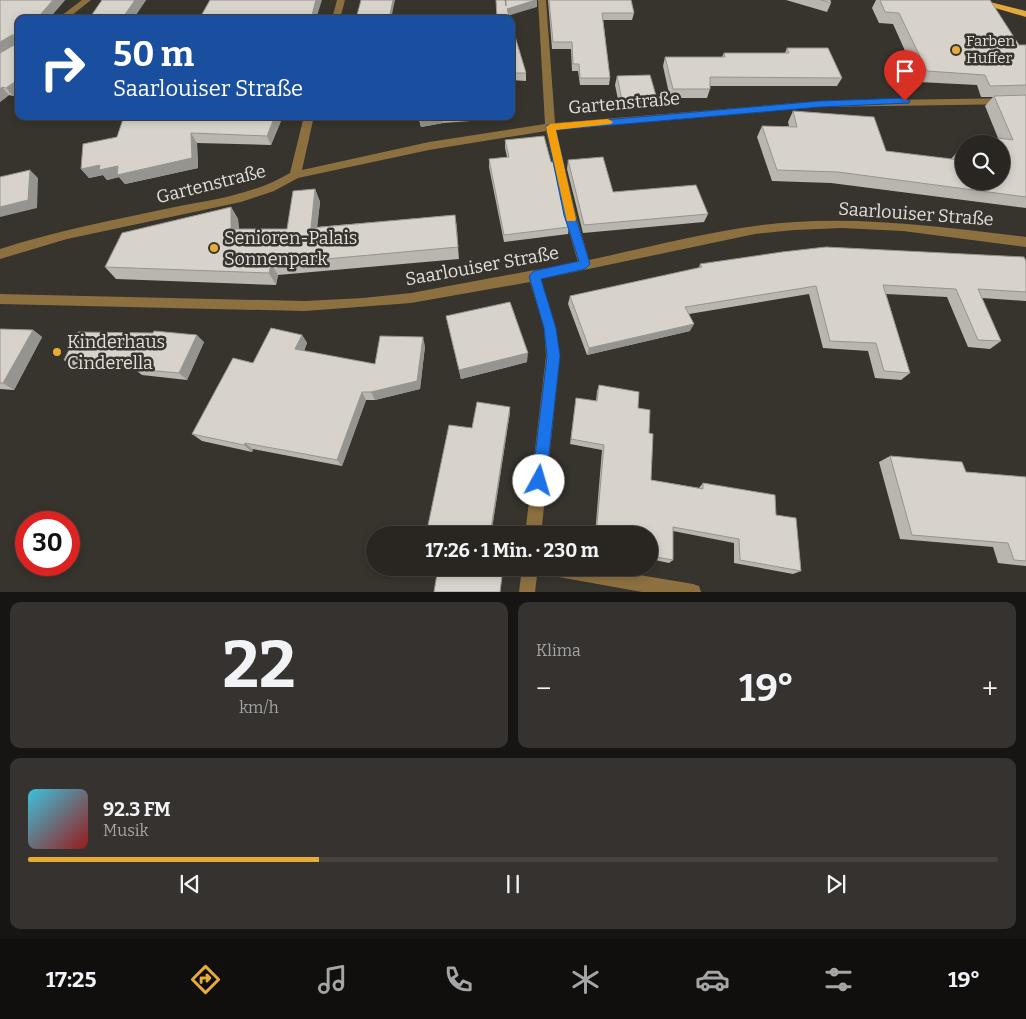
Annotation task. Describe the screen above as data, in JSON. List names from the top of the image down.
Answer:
{
  "streets": {
    "street": ["Gartenstraße", "Saarlouiser Straße"]
  },
  "places": ["Farben Huffer", "Senioren-Palais Sonnenpark", "Kinderhaus Cinderella"],
  "page": {
    "turn": ["50 m", "Saarlouiser Straße"],
    "limit": "30",
    "trip": "17:26 · 1 Min. · 230 m",
    "tile": [
      ["22", "km/h"],
      "Klima"
    ],
    "heat": ["−", "19°", "+"],
    "song": ["92.3 FM", "Musik"],
    "tabs": ["17:25", "19°"]
  }
}
